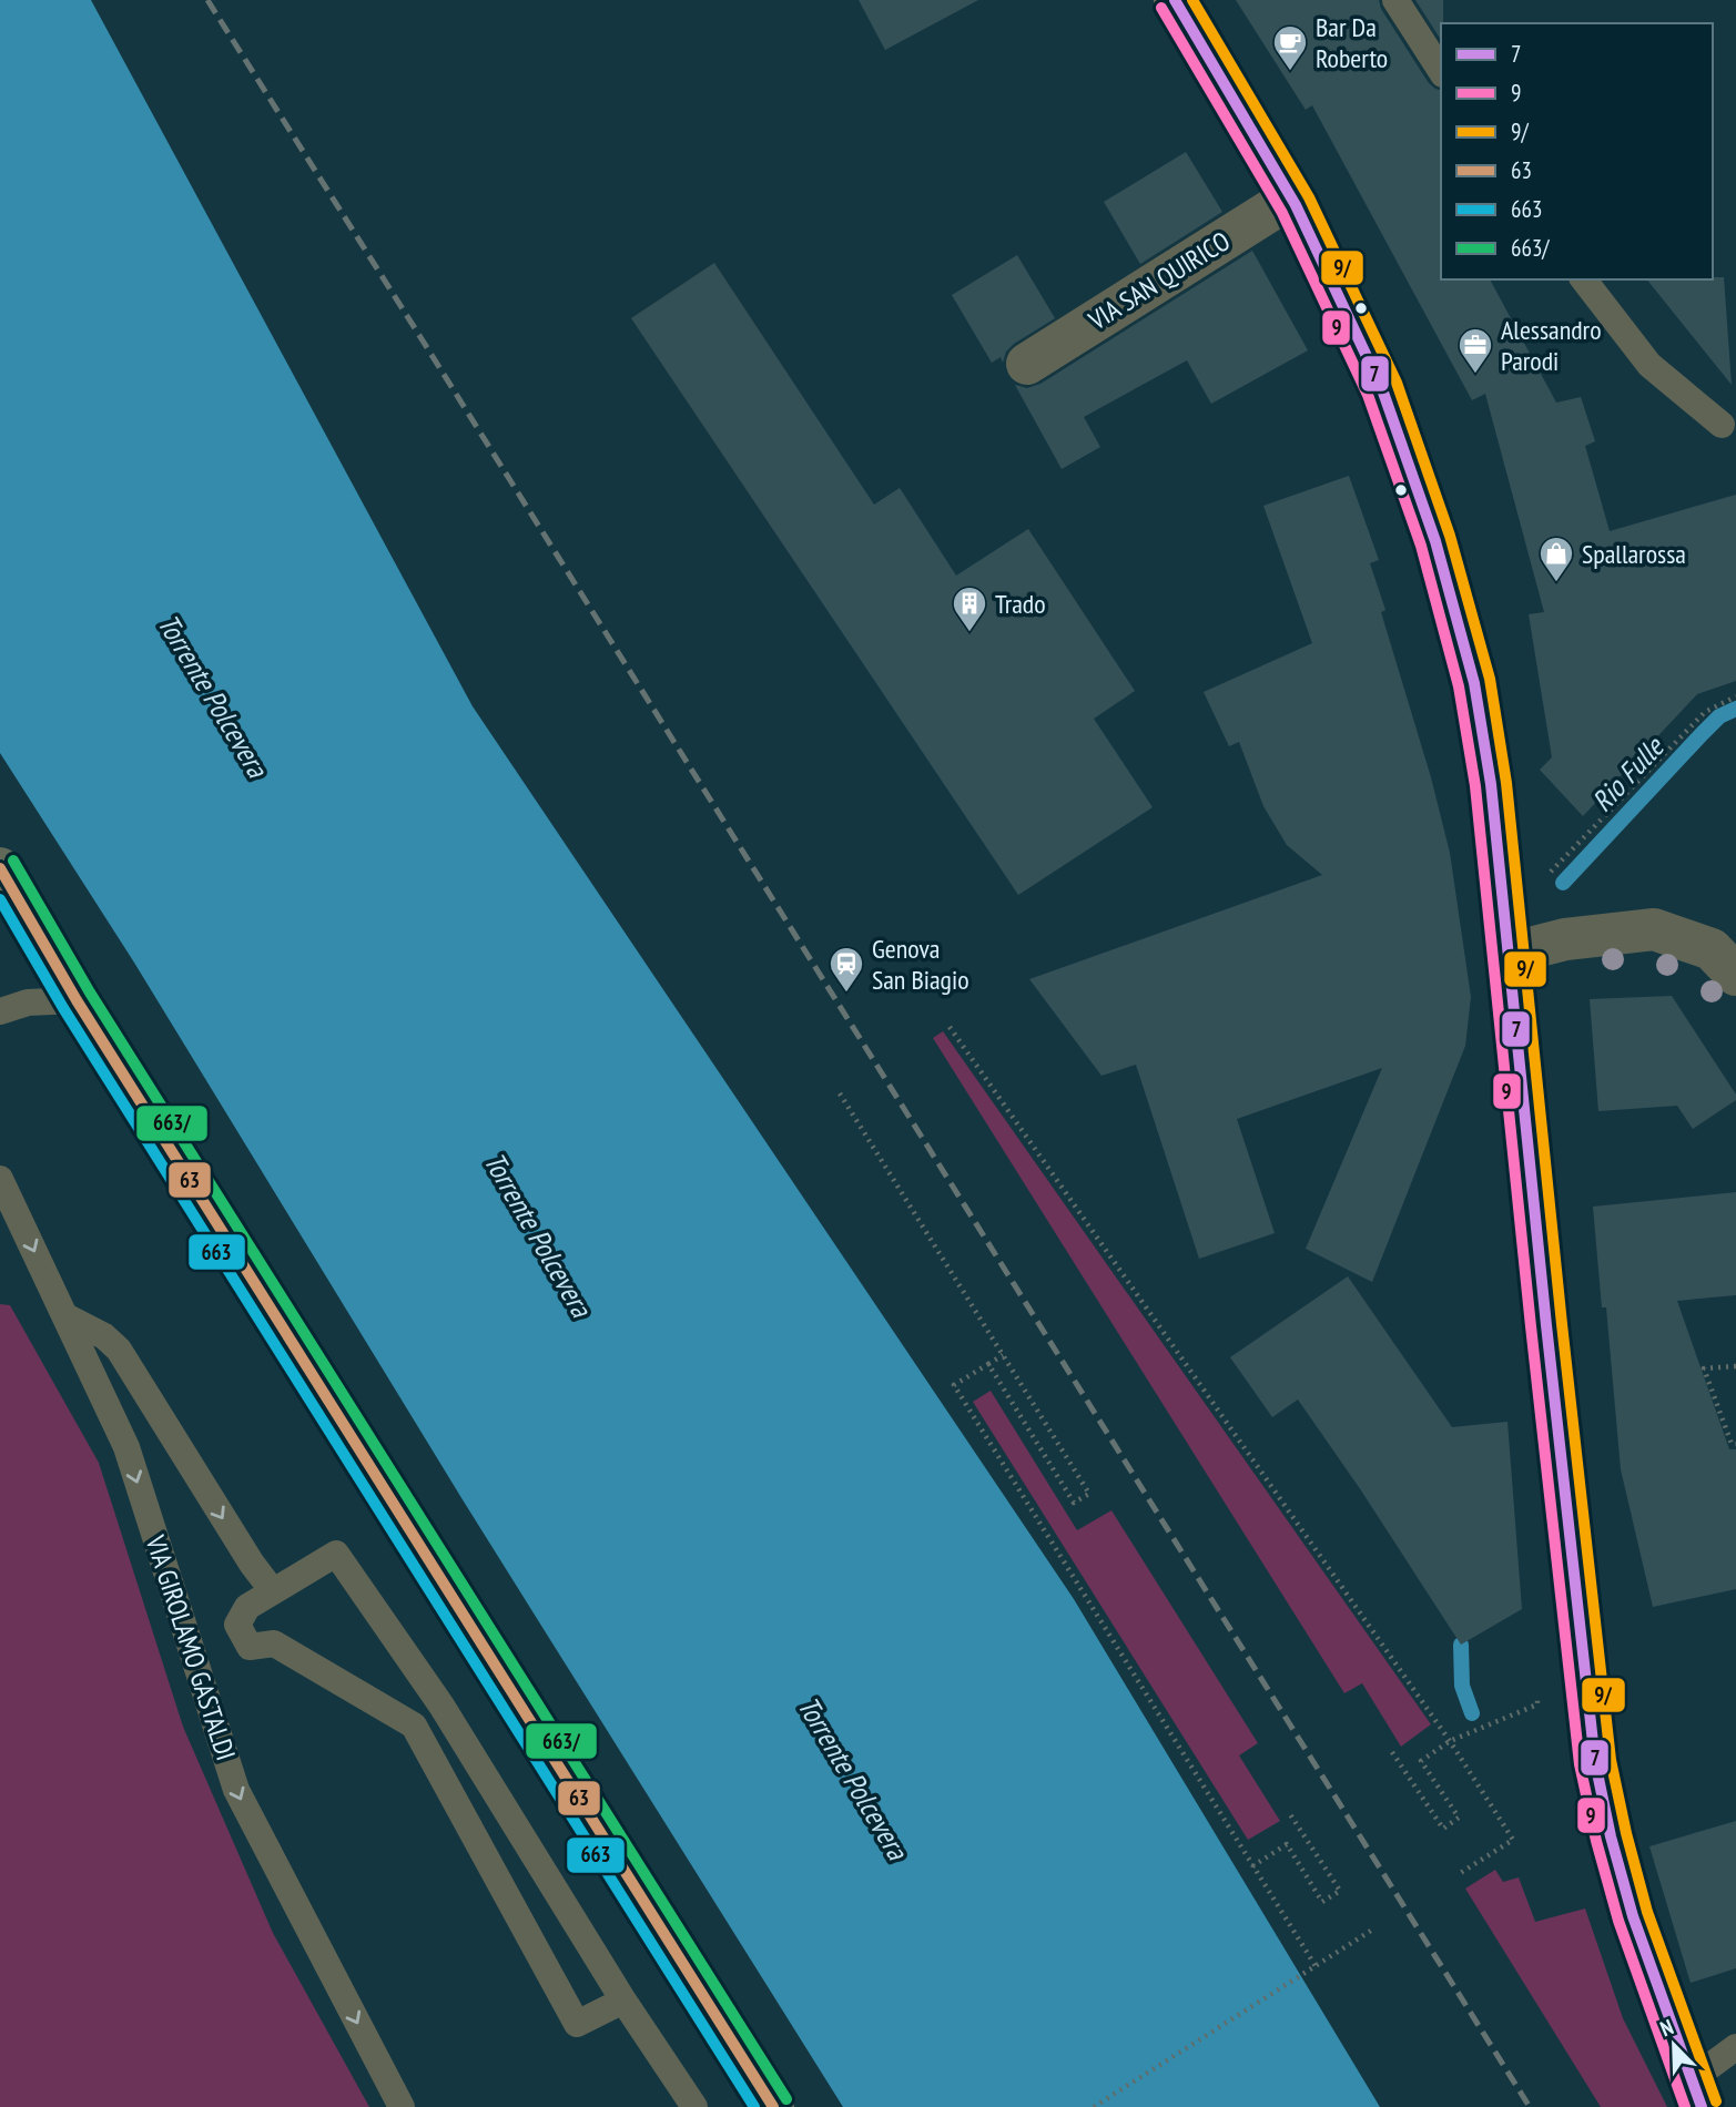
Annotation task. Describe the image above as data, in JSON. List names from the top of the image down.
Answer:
{
  "streets": {
    "street": ["VIA SAN QUIRICO"],
    "lane": ["VIA GIROLAMO GASTALDI"]
  },
  "water": ["Torrente Polcevera", "Rio Fulle"],
  "places": {
    "cafe": ["Bar Da Roberto"],
    "office": ["Alessandro Parodi"],
    "shop": ["Spallarossa"],
    "building": ["Trado"],
    "station": ["Genova San Biagio"]
  },
  "lines": [
    "transit line 7",
    "transit line 9/",
    "transit line 9",
    "transit line 663/",
    "transit line 63",
    "transit line 663"
  ],
  "legend": [
    "7",
    "9",
    "9/",
    "63",
    "663",
    "663/"
  ],
  "north": "top left"
}
